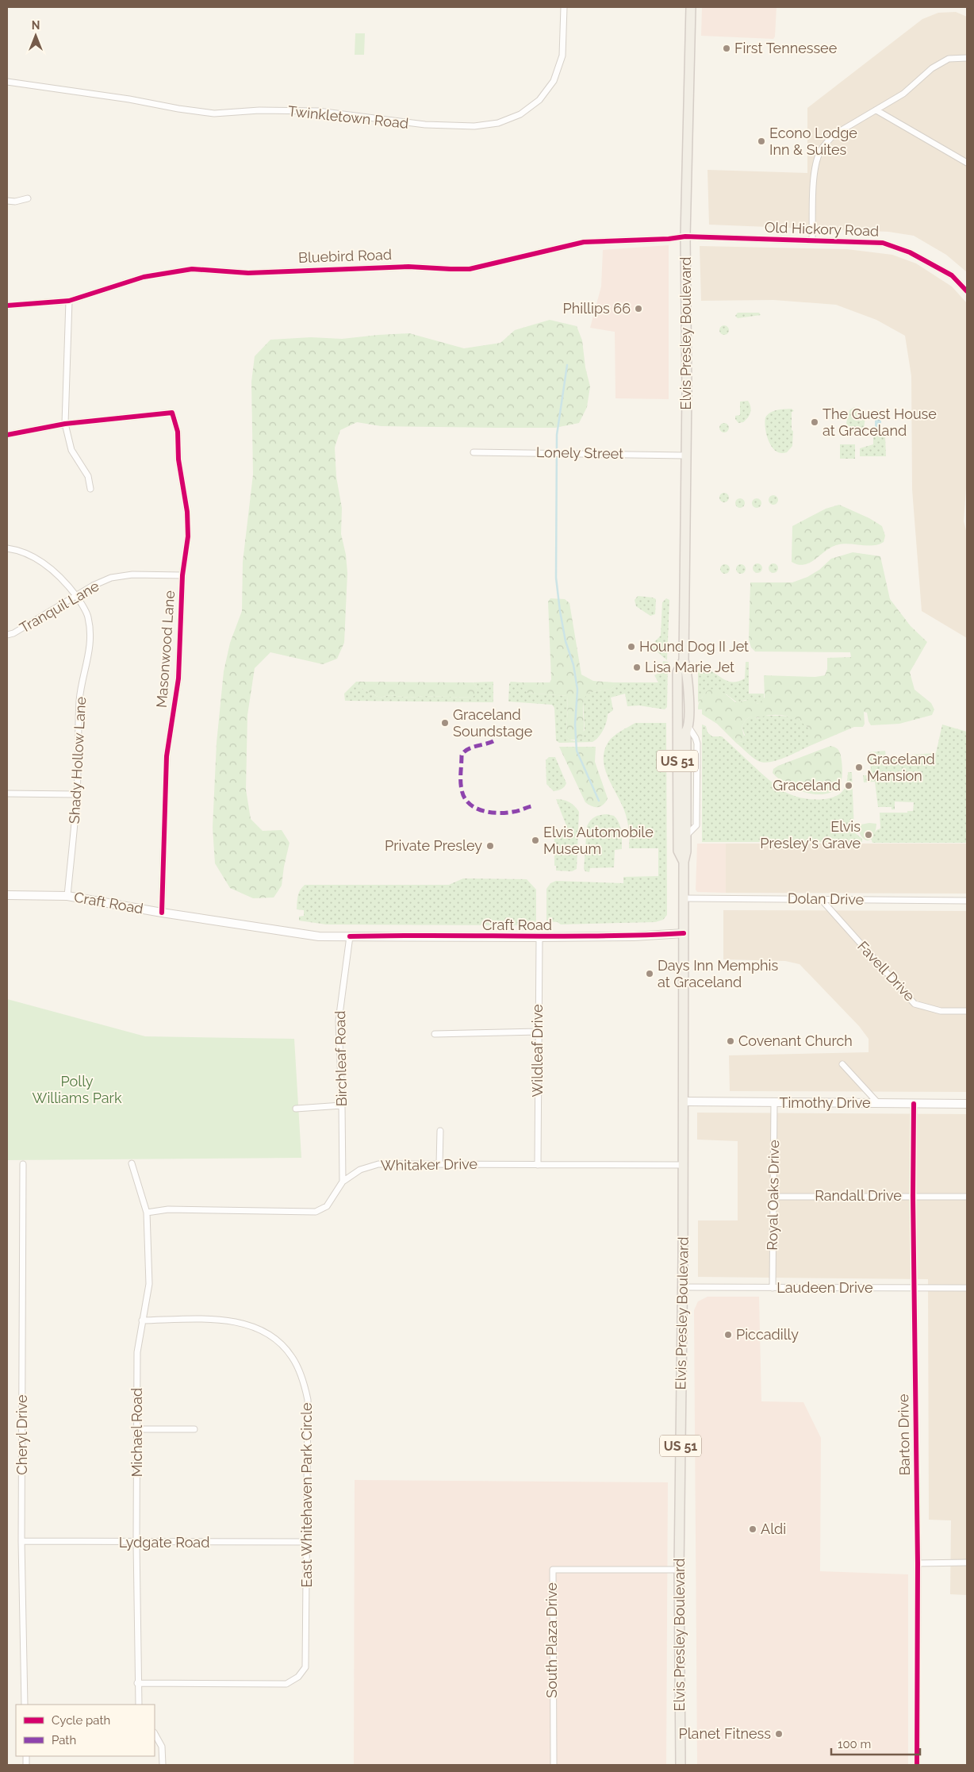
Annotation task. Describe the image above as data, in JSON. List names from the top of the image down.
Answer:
{
  "streets": {
    "main road": ["Elvis Presley Boulevard", "US 51"],
    "street": [
      "Twinkletown Road",
      "Old Hickory Road",
      "Bluebird Road",
      "Lonely Street",
      "Tranquil Lane",
      "Masonwood Lane",
      "Shady Hollow Lane",
      "Dolan Drive",
      "Craft Road",
      "Favell Drive",
      "Wildleaf Drive",
      "Birchleaf Road",
      "Timothy Drive",
      "Whitaker Drive",
      "Royal Oaks Drive",
      "Randall Drive",
      "Laudeen Drive",
      "Michael Road",
      "Cheryl Drive",
      "Barton Drive",
      "East Whitehaven Park Circle",
      "Lydgate Road",
      "South Plaza Drive"
    ]
  },
  "crossings": [
    ["Old Hickory Road", "Bluebird Road"],
    ["Old Hickory Road", "Elvis Presley Boulevard"],
    ["Bluebird Road", "Elvis Presley Boulevard"],
    ["Elvis Presley Boulevard", "Lonely Street"],
    ["Elvis Presley Boulevard", "Dolan Drive"],
    ["Elvis Presley Boulevard", "Craft Road"],
    ["Elvis Presley Boulevard", "Timothy Drive"],
    ["Elvis Presley Boulevard", "Whitaker Drive"],
    ["Elvis Presley Boulevard", "Laudeen Drive"],
    ["Elvis Presley Boulevard", "South Plaza Drive"],
    ["Tranquil Lane", "Masonwood Lane"],
    ["Tranquil Lane", "Shady Hollow Lane"],
    ["Masonwood Lane", "Craft Road"],
    ["Shady Hollow Lane", "Craft Road"],
    ["Dolan Drive", "Favell Drive"],
    ["Craft Road", "Wildleaf Drive"],
    ["Craft Road", "Birchleaf Road"],
    ["Wildleaf Drive", "Whitaker Drive"],
    ["Birchleaf Road", "Whitaker Drive"],
    ["Timothy Drive", "Royal Oaks Drive"],
    ["Timothy Drive", "Barton Drive"],
    ["Whitaker Drive", "Michael Road"],
    ["Royal Oaks Drive", "Randall Drive"],
    ["Royal Oaks Drive", "Laudeen Drive"],
    ["Randall Drive", "Barton Drive"],
    ["Laudeen Drive", "Barton Drive"],
    ["Michael Road", "East Whitehaven Park Circle"],
    ["Michael Road", "Lydgate Road"],
    ["Cheryl Drive", "Lydgate Road"],
    ["East Whitehaven Park Circle", "Lydgate Road"]
  ],
  "parks": ["Polly Williams Park"],
  "places": [
    "First Tennessee",
    "Econo Lodge Inn & Suites",
    "Phillips 66",
    "The Guest House at Graceland",
    "Hound Dog II Jet",
    "Lisa Marie Jet",
    "Graceland Soundstage",
    "Graceland Mansion",
    "Graceland",
    "Elvis Presley's Grave",
    "Elvis Automobile Museum",
    "Private Presley",
    "Days Inn Memphis at Graceland",
    "Covenant Church",
    "Piccadilly",
    "Aldi",
    "Planet Fitness"
  ],
  "legend": ["Cycle path", "Path"],
  "scale_bar": "100 m",
  "north": "top"
}
